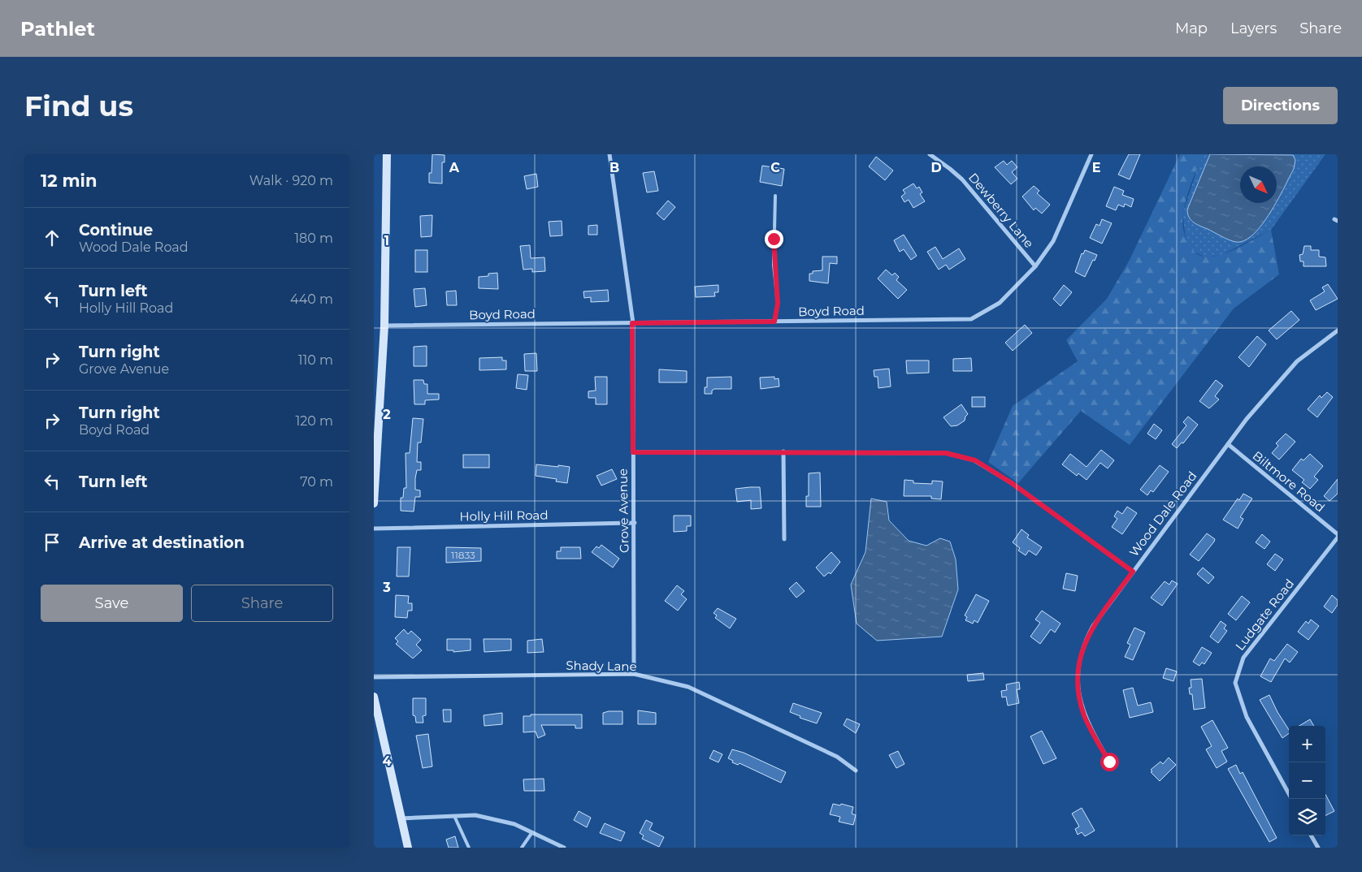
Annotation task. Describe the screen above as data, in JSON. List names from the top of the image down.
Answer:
{
  "streets": {
    "street": [
      "Dewberry Lane",
      "Boyd Road",
      "Biltmore Road",
      "Grove Avenue",
      "Wood Dale Road",
      "Holly Hill Road",
      "Ludgate Road",
      "Shady Lane"
    ]
  },
  "crossings": [
    ["Dewberry Lane", "Boyd Road"],
    ["Boyd Road", "Grove Avenue"],
    ["Biltmore Road", "Wood Dale Road"],
    ["Biltmore Road", "Ludgate Road"],
    ["Grove Avenue", "Holly Hill Road"],
    ["Grove Avenue", "Shady Lane"]
  ],
  "house_numbers": ["11833"],
  "north": "bottom right",
  "page": {
    "header": "Pathlet",
    "nav": ["Map", "Layers", "Share"],
    "buttons": [
      "Directions",
      ["Save", "Share"]
    ],
    "title": "Find us",
    "heading": ["12 min", "Walk · 920 m"],
    "list": [
      ["Continue", "Wood Dale Road", "180 m"],
      ["Turn left", "Holly Hill Road", "440 m"],
      ["Turn right", "Grove Avenue", "110 m"],
      ["Turn right", "Boyd Road", "120 m"],
      ["Turn left", "70 m"],
      "Arrive at destination"
    ],
    "map_buttons": ["+", "−"]
  },
  "grid": {
    "columns": [
      "A",
      "B",
      "C",
      "D",
      "E"
    ],
    "rows": [
      "1",
      "2",
      "3",
      "4"
    ]
  }
}
